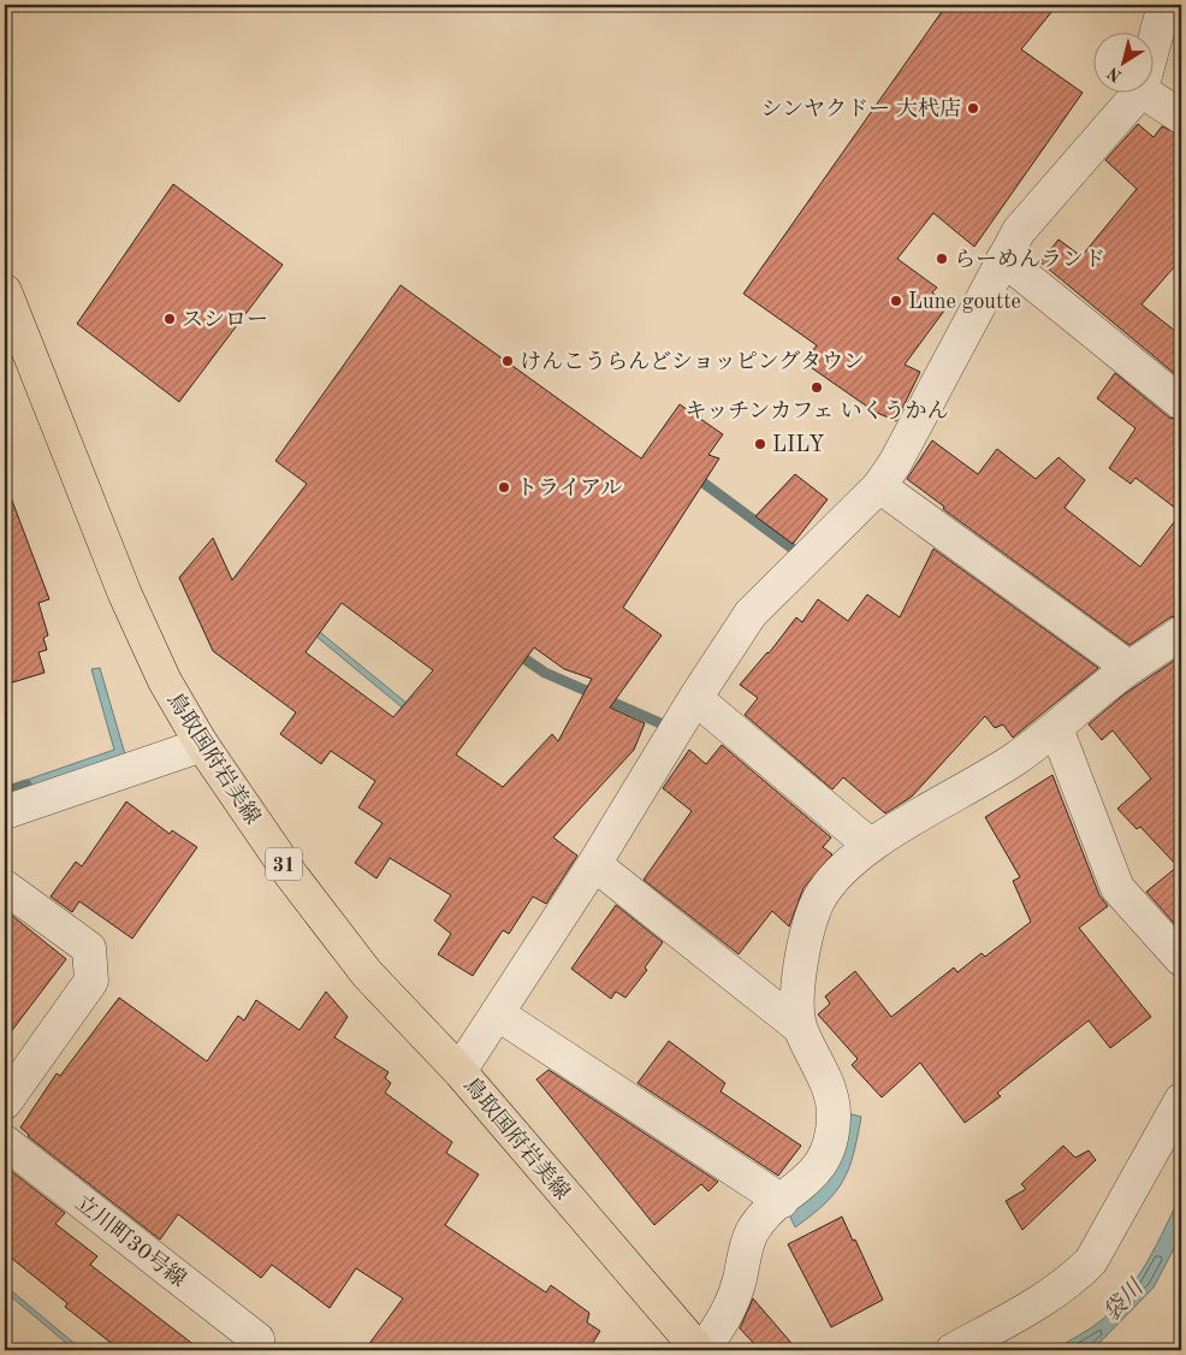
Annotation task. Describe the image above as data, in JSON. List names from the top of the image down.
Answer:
{
  "streets": {
    "main road": ["鳥取国府岩美線", "31"],
    "street": ["立川町30号線"]
  },
  "water": ["袋川"],
  "places": [
    "シンヤクドー 大杙店",
    "らーめんランド",
    "Lune goutte",
    "スシロー",
    "けんこうらんどショッピングタウン",
    "キッチンカフェ いくうかん",
    "LILY",
    "トライアル"
  ],
  "north": "bottom left"
}
